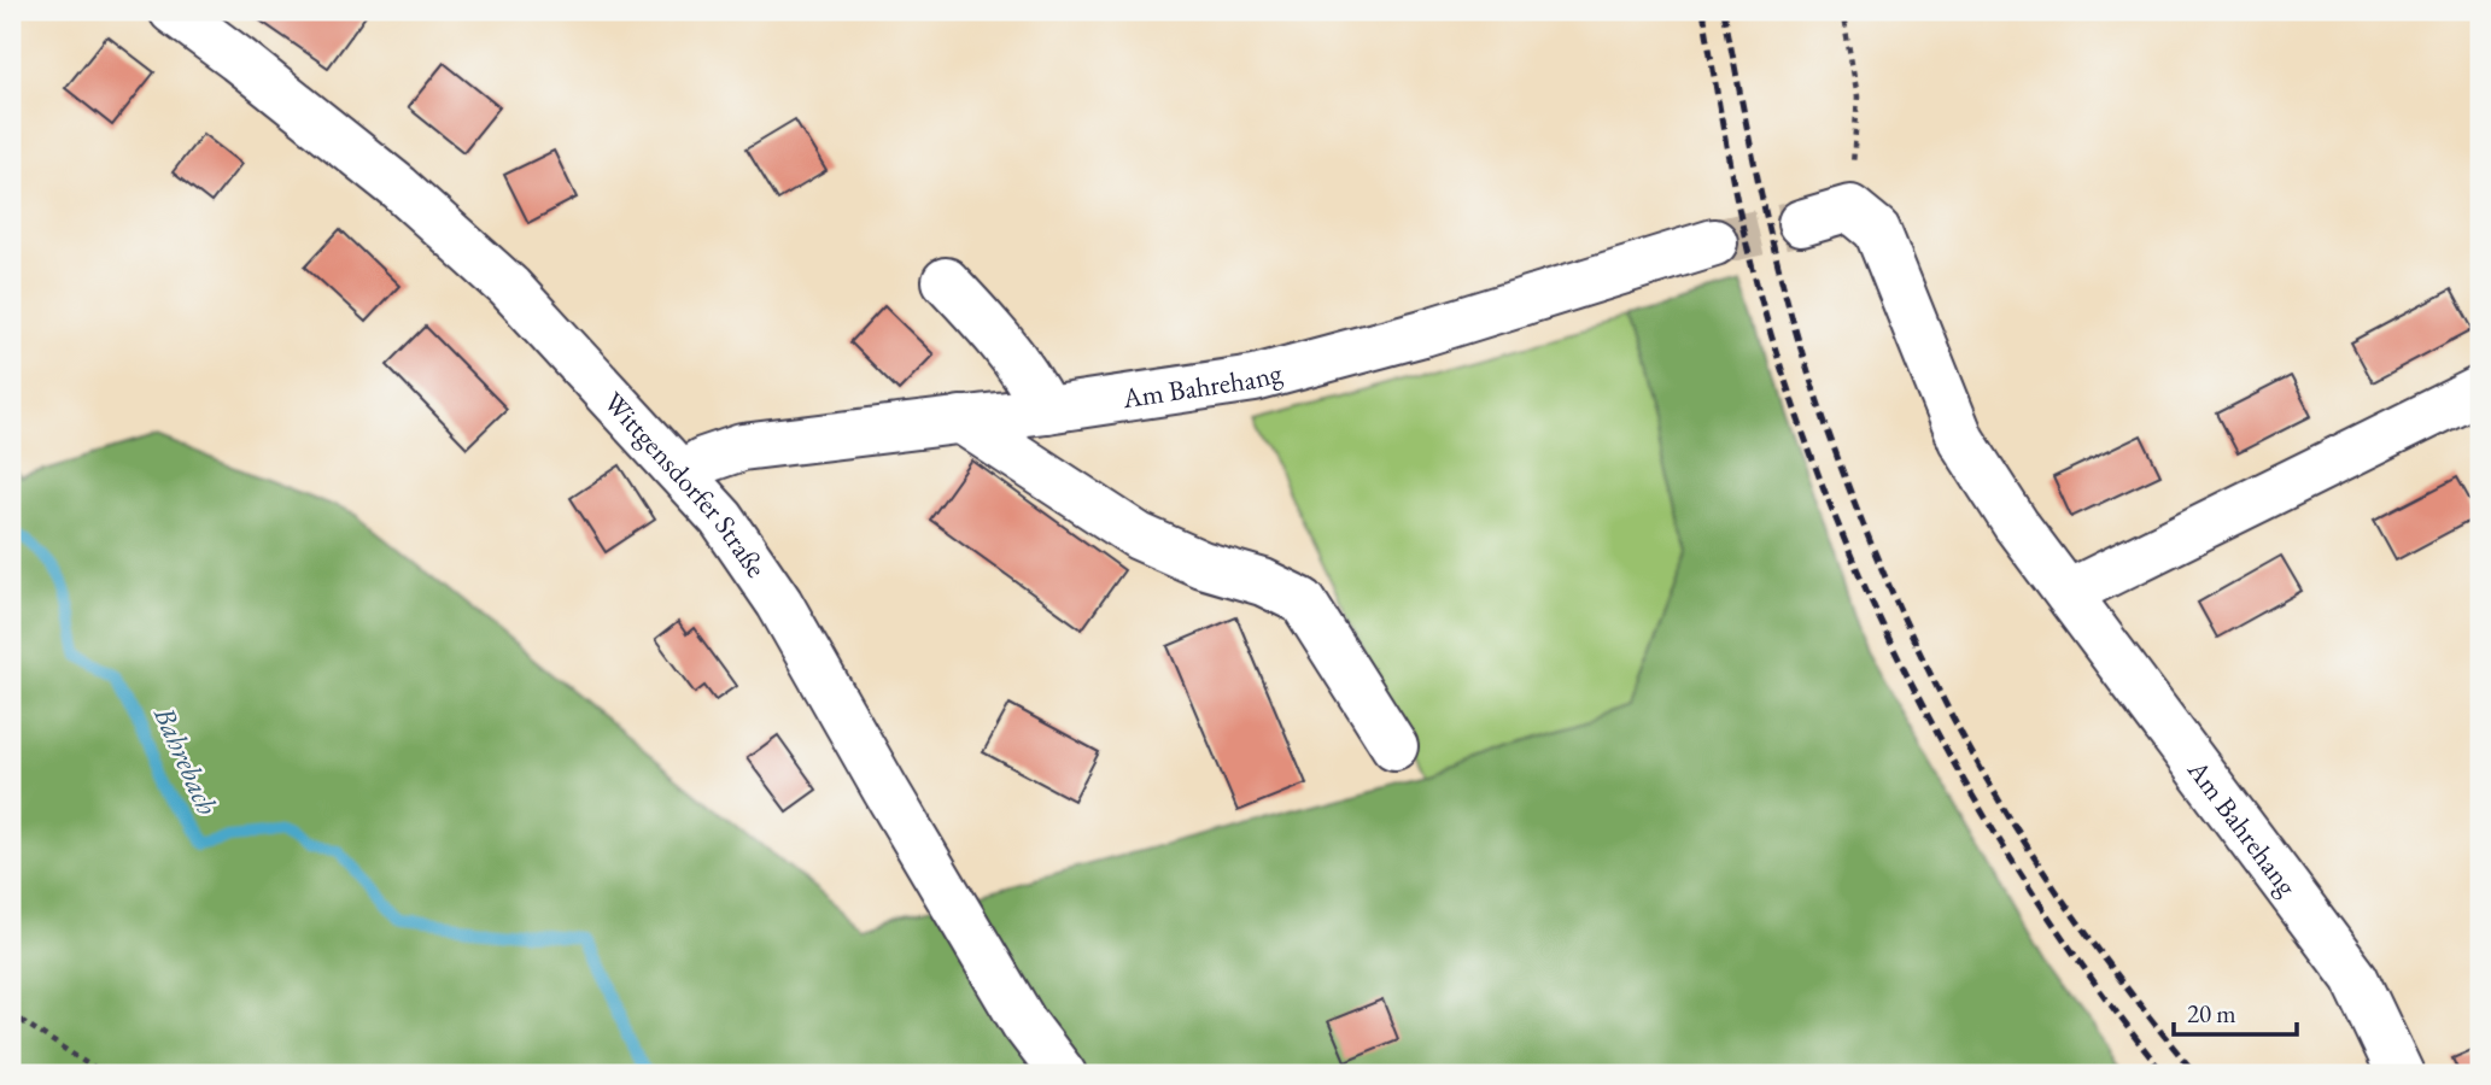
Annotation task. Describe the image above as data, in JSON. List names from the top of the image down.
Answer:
{
  "streets": {
    "street": ["Am Bahrehang", "Wittgensdorfer Straße"]
  },
  "crossings": [
    ["Am Bahrehang", "Wittgensdorfer Straße"]
  ],
  "water": ["Bahrebach"],
  "scale_bar": "20 m"
}
